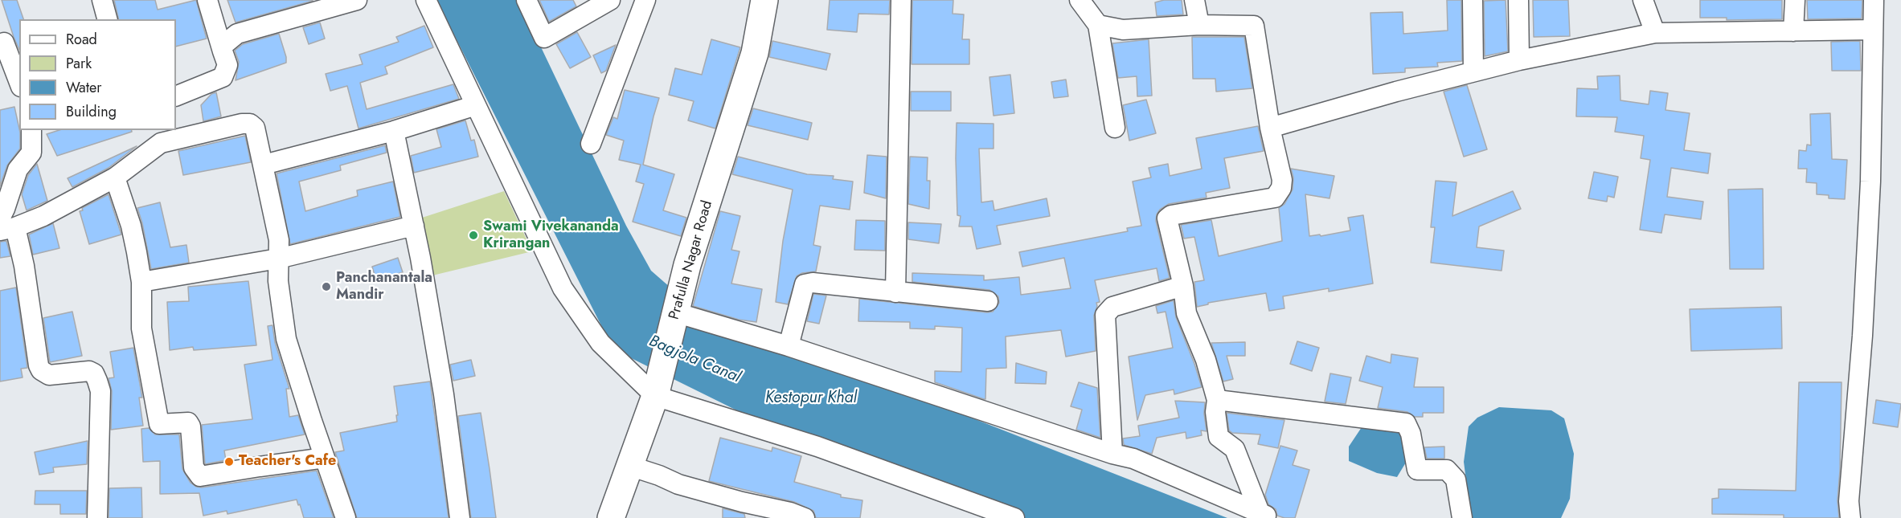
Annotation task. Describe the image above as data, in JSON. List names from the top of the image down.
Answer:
{
  "streets": {
    "street": ["Prafulla Nagar Road"]
  },
  "water": ["Bagjola Canal", "Kestopur Khal"],
  "places": ["Swami Vivekananda Krirangan", "Panchanantala Mandir", "Teacher's Cafe"],
  "legend": [
    "Road",
    "Park",
    "Water",
    "Building"
  ]
}
